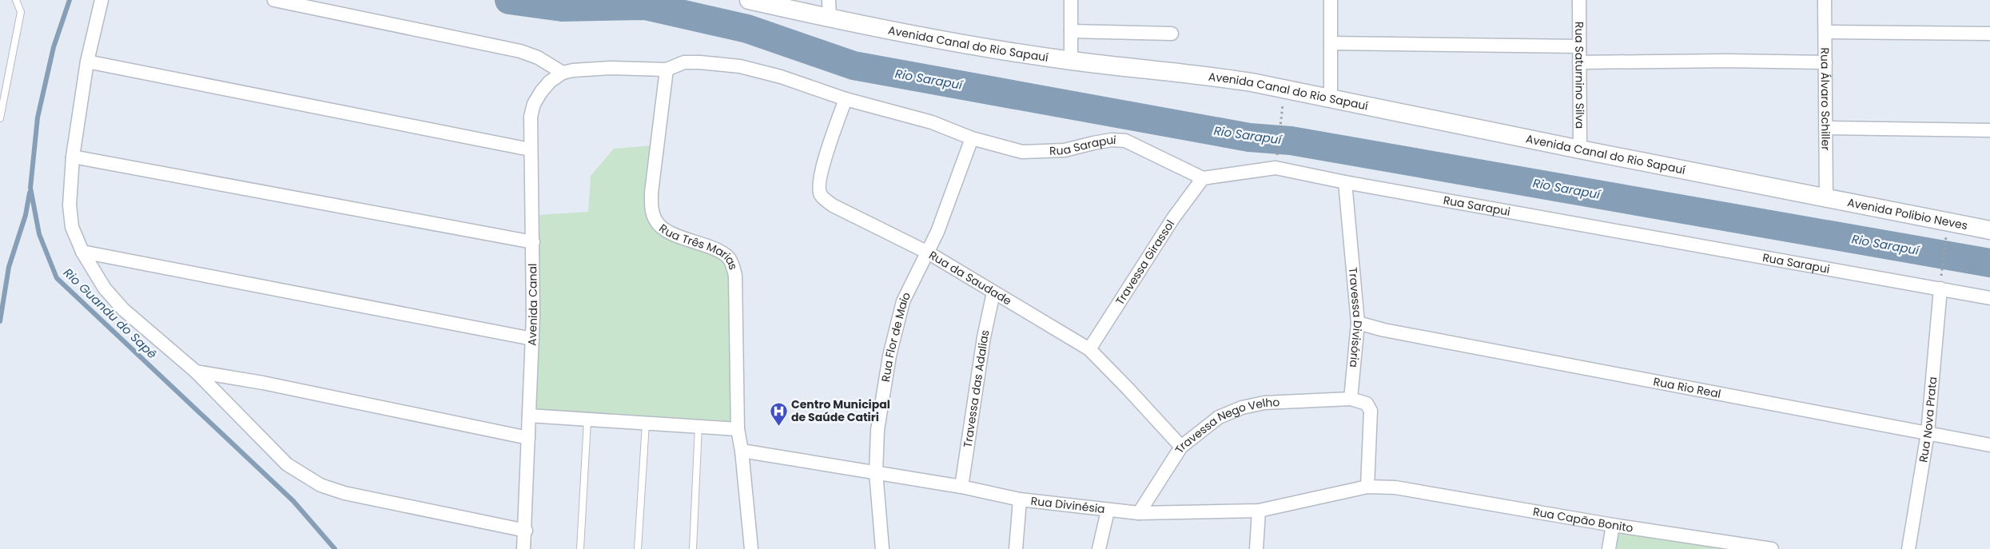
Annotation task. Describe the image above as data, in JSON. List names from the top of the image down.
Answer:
{
  "streets": {
    "street": [
      "Avenida Canal do Rio Sapauí",
      "Rua Saturnino Silva",
      "Rua Álvaro Schiller",
      "Rua Sarapui",
      "Avenida Polibio Neves",
      "Rua Três Marias",
      "Travessa Girassol",
      "Rua da Saudade",
      "Avenida Canal",
      "Travessa Divisória",
      "Rua Flor de Maio",
      "Rua Rio Real",
      "Travessa das Adalias",
      "Rua Nova Prata",
      "Travessa Nego Velho",
      "Rua Divinésia",
      "Rua Capão Bonito"
    ]
  },
  "crossings": [
    ["Avenida Canal do Rio Sapauí", "Rua Saturnino Silva"],
    ["Avenida Canal do Rio Sapauí", "Rua Álvaro Schiller"],
    ["Avenida Canal do Rio Sapauí", "Avenida Polibio Neves"],
    ["Rua Álvaro Schiller", "Avenida Polibio Neves"],
    ["Rua Sarapui", "Travessa Girassol"],
    ["Rua Sarapui", "Travessa Divisória"],
    ["Rua Sarapui", "Rua Flor de Maio"],
    ["Rua Sarapui", "Rua Nova Prata"],
    ["Rua Três Marias", "Rua Divinésia"],
    ["Travessa Girassol", "Rua da Saudade"],
    ["Rua da Saudade", "Rua Flor de Maio"],
    ["Rua da Saudade", "Travessa das Adalias"],
    ["Rua da Saudade", "Travessa Nego Velho"],
    ["Travessa Divisória", "Rua Rio Real"],
    ["Travessa Divisória", "Travessa Nego Velho"],
    ["Rua Flor de Maio", "Rua Divinésia"],
    ["Rua Rio Real", "Rua Nova Prata"],
    ["Travessa das Adalias", "Rua Divinésia"],
    ["Travessa Nego Velho", "Rua Divinésia"],
    ["Rua Divinésia", "Rua Capão Bonito"]
  ],
  "water": ["Rio Sarapuí", "Rio Guandu do Sapê"],
  "places": {
    "hospital": ["Centro Municipal de Saúde Catiri"]
  }
}
